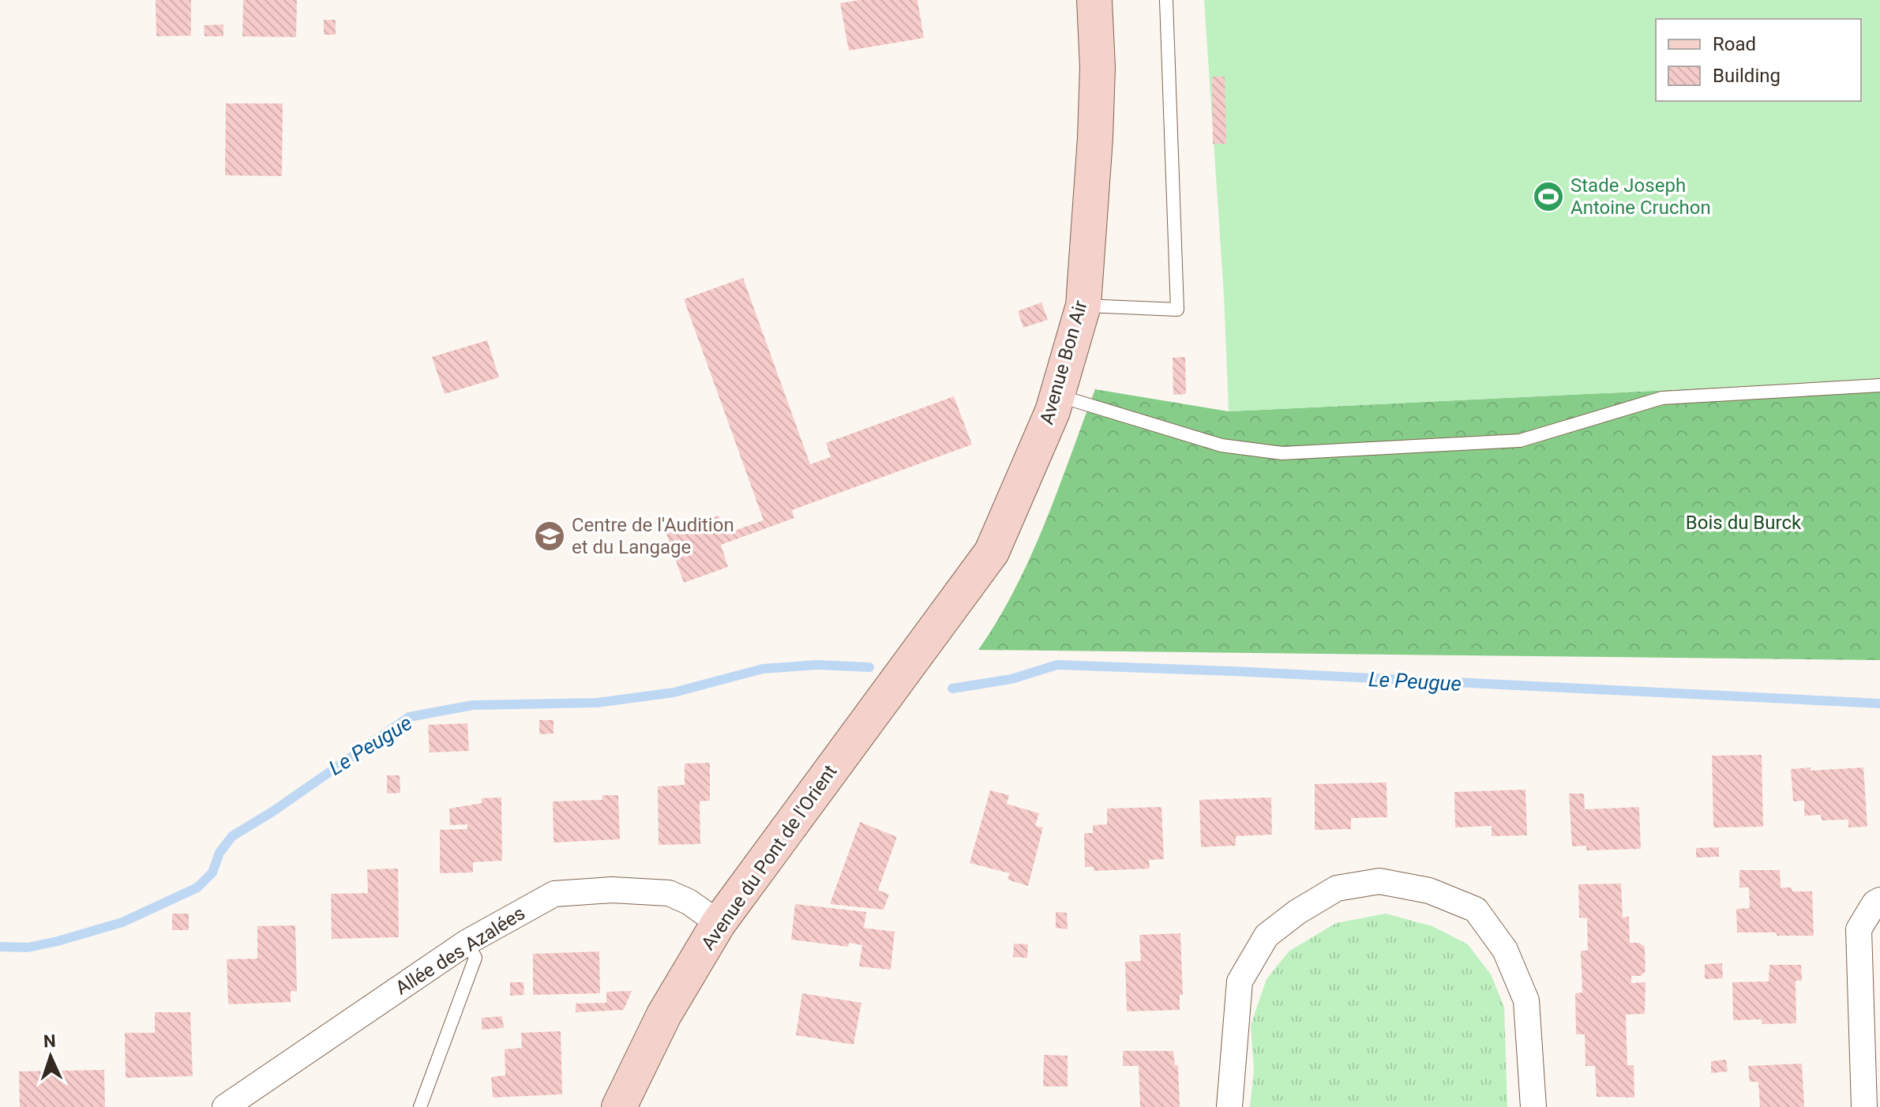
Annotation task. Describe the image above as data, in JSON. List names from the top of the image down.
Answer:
{
  "streets": {
    "main road": ["Avenue Bon Air", "Avenue du Pont de l'Orient"],
    "street": ["Allée des Azalées"]
  },
  "crossings": [
    ["Avenue Bon Air", "Avenue du Pont de l'Orient"],
    ["Avenue du Pont de l'Orient", "Allée des Azalées"]
  ],
  "water": ["Le Peugue"],
  "parks": ["Bois du Burck"],
  "places": {
    "sports": ["Stade Joseph Antoine Cruchon"],
    "school or university": ["Centre de l'Audition et du Langage"]
  },
  "legend": ["Road", "Building"],
  "north": "top"
}
